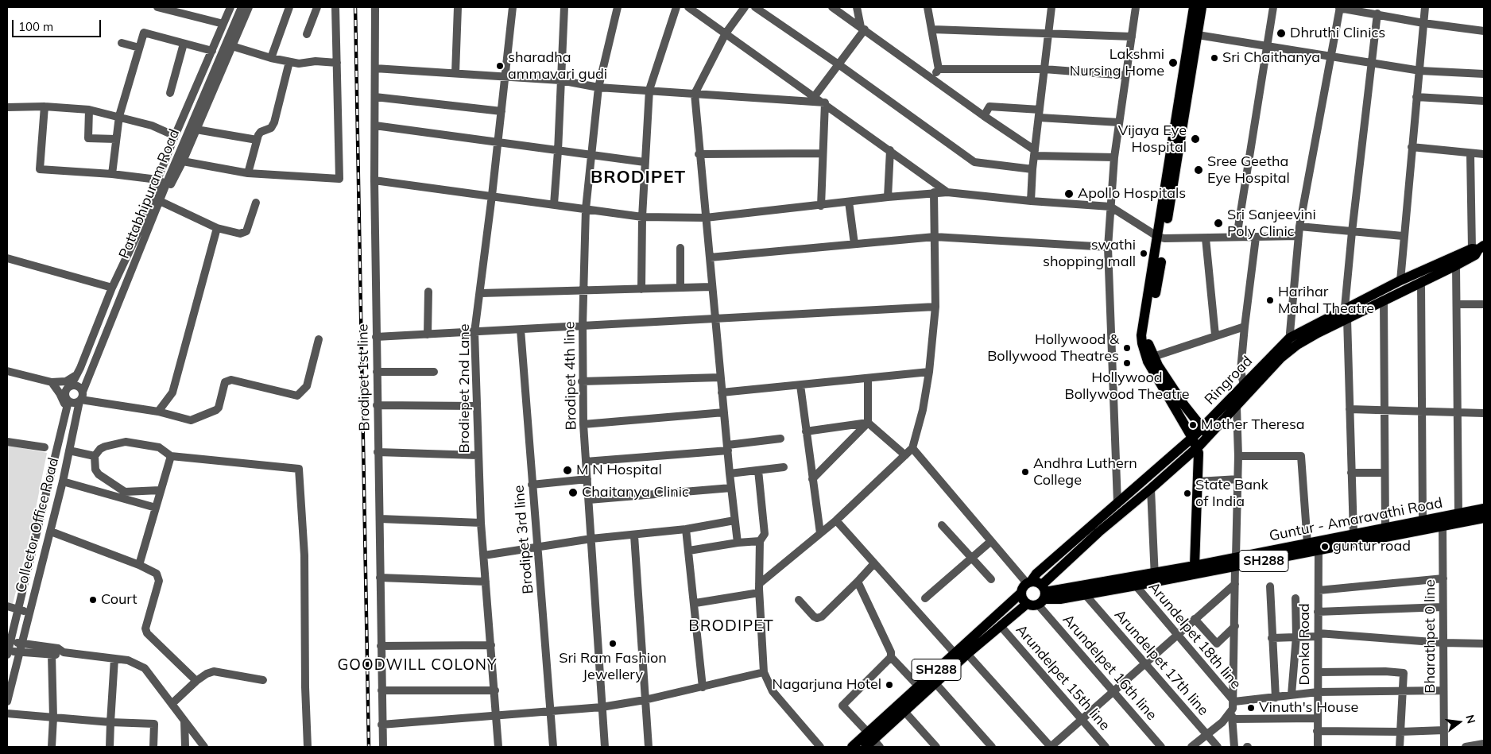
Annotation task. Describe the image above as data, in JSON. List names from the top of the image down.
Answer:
{
  "streets": {
    "main road": ["Ringroad", "Guntur - Amaravathi Road", "SH288"],
    "street": [
      "Pattabhipuram Road",
      "Brodipet 4th line",
      "Brodipet 1st line",
      "Brodiepet 2nd Lane",
      "Collector Office Road",
      "Brodipet 3rd line",
      "Arundelpet 18th line",
      "Bharathpet 0 line",
      "Donka Road",
      "Arundelpet 17th line",
      "Arundelpet 16th line",
      "Arundelpet 15th line"
    ]
  },
  "crossings": [
    ["Pattabhipuram Road", "Collector Office Road"],
    ["Ringroad", "Guntur - Amaravathi Road"],
    ["Ringroad", "SH288"],
    ["Ringroad", "Arundelpet 16th line"],
    ["Guntur - Amaravathi Road", "SH288"],
    ["Guntur - Amaravathi Road", "Arundelpet 18th line"],
    ["Guntur - Amaravathi Road", "Bharathpet 0 line"],
    ["Guntur - Amaravathi Road", "Donka Road"],
    ["Guntur - Amaravathi Road", "Arundelpet 17th line"],
    ["Guntur - Amaravathi Road", "Arundelpet 16th line"],
    ["SH288", "Arundelpet 16th line"],
    ["SH288", "Arundelpet 15th line"]
  ],
  "districts": ["BRODIPET", "BRODIPET", "GOODWILL COLONY"],
  "places": [
    "Dhruthi Clinics",
    "Sri Chaithanya",
    "Lakshmi Nursing Home",
    "sharadha ammavari gudi",
    "Vijaya Eye Hospital",
    "Sree Geetha Eye Hospital",
    "Apollo Hospitals",
    "Sri Sanjeevini Poly Clinic",
    "swathi shopping mall",
    "Harihar Mahal Theatre",
    "Hollywood & Bollywood Theatres",
    "Hollywood Bollywood Theatre",
    "Mother Theresa",
    "M N Hospital",
    "Andhra Luthern College",
    "Chaitanya Clinic",
    "State Bank of India",
    "guntur road",
    "Court",
    "Sri Ram Fashion Jewellery",
    "Nagarjuna Hotel",
    "Vinuth's House"
  ],
  "scale_bar": "100 m",
  "north": "right"
}
